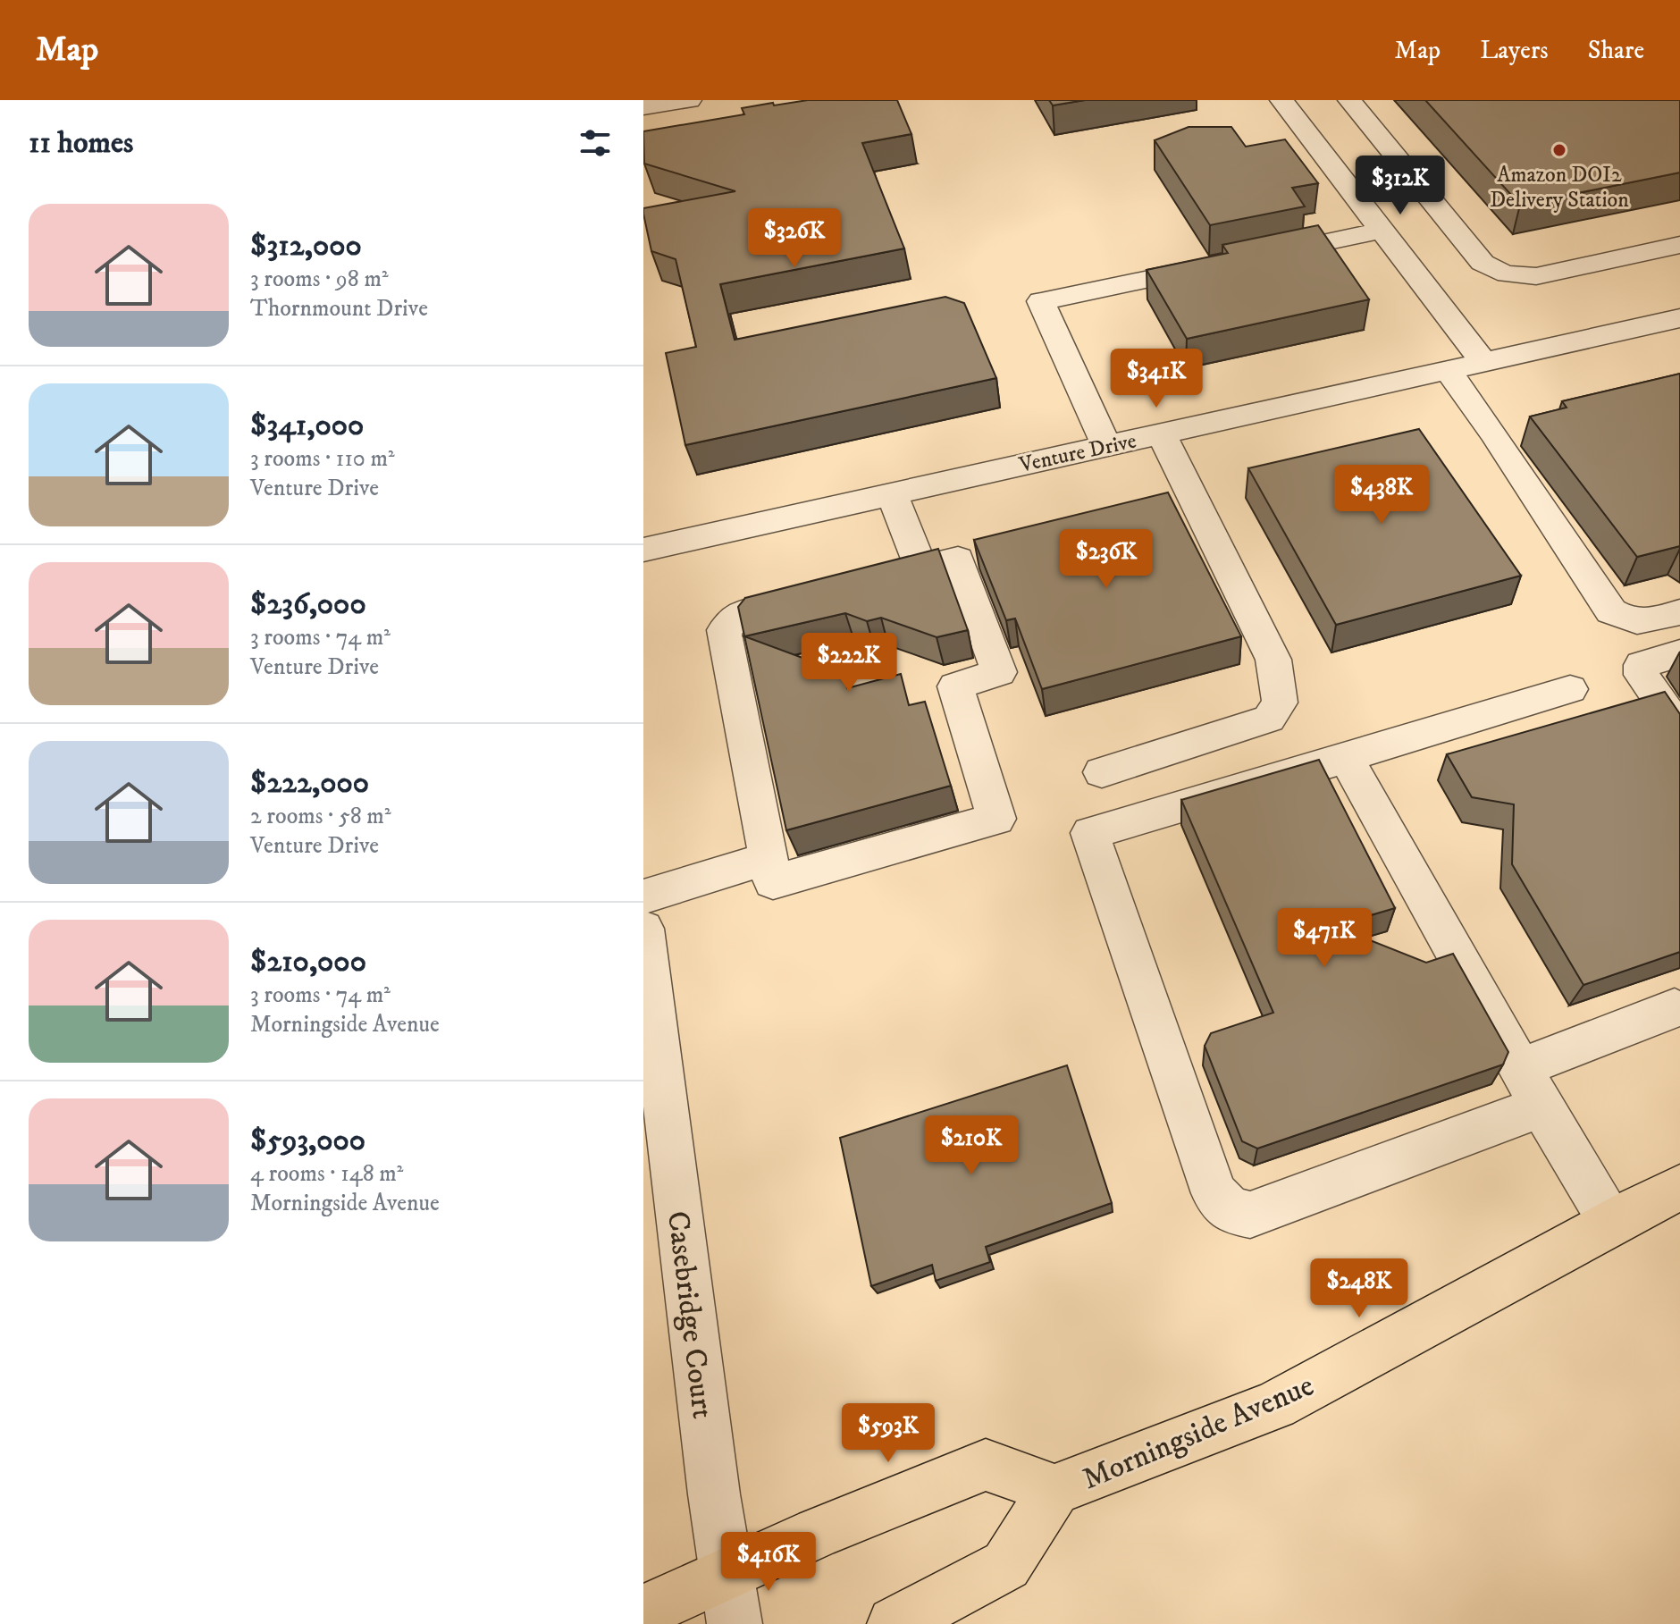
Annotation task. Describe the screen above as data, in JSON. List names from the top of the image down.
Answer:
{
  "streets": {
    "main road": ["Morningside Avenue"],
    "street": ["Venture Drive", "Casebridge Court"]
  },
  "crossings": [
    ["Casebridge Court", "Morningside Avenue"]
  ],
  "places": ["Amazon DOI2 Delivery Station"],
  "page": {
    "header": "Map",
    "nav": ["Map", "Layers", "Share"],
    "heading": "11 homes",
    "price": [
      "$312K",
      "$326K",
      "$341K",
      "$438K",
      "$236K",
      "$222K",
      "$471K",
      "$210K",
      "$248K",
      "$593K",
      "$416K"
    ],
    "list": [
      {
        "name": "$312,000",
        "note": "3 rooms · 98 m² · Thornmount Drive"
      },
      {
        "name": "$341,000",
        "note": "3 rooms · 110 m² · Venture Drive"
      },
      {
        "name": "$236,000",
        "note": "3 rooms · 74 m² · Venture Drive"
      },
      {
        "name": "$222,000",
        "note": "2 rooms · 58 m² · Venture Drive"
      },
      {
        "name": "$210,000",
        "note": "3 rooms · 74 m² · Morningside Avenue"
      },
      {
        "name": "$593,000",
        "note": "4 rooms · 148 m² · Morningside Avenue"
      }
    ]
  }
}
